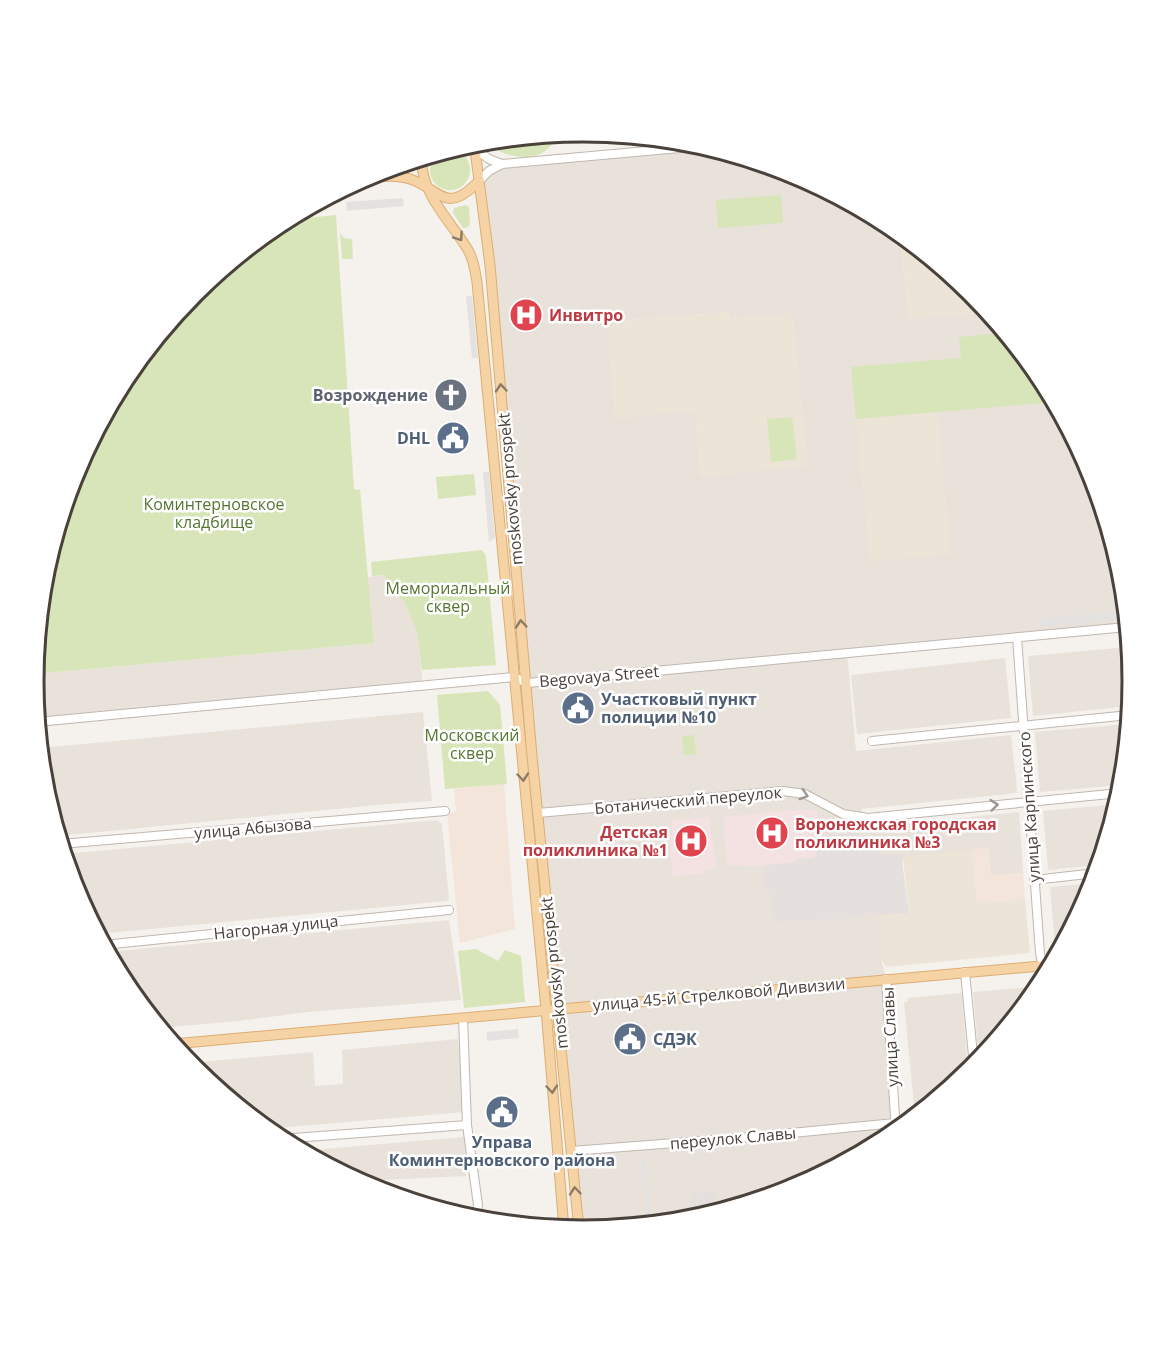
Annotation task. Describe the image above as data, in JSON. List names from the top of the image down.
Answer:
{
  "streets": {
    "main road": ["moskovsky prospekt", "улица 45-й Стрелковой Дивизии"],
    "street": [
      "Begovaya Street",
      "Ботанический переулок",
      "улица Карпинского",
      "улица Абызова",
      "Нагорная улица",
      "улица Славы",
      "переулок Славы"
    ]
  },
  "crossings": [
    ["moskovsky prospekt", "Begovaya Street"],
    ["moskovsky prospekt", "Ботанический переулок"],
    ["moskovsky prospekt", "улица 45-й Стрелковой Дивизии"],
    ["moskovsky prospekt", "переулок Славы"],
    ["Begovaya Street", "улица Карпинского"],
    ["Ботанический переулок", "улица Карпинского"],
    ["улица 45-й Стрелковой Дивизии", "улица Славы"]
  ],
  "one_way": ["Ботанический переулок"],
  "parks": ["Коминтерновское кладбище", "Мемориальный сквер", "Московский сквер"],
  "places": {
    "hospital": ["Инвитро", "Воронежская городская поликлиника №3", "Детская поликлиника №1"],
    "church": ["Возрождение"],
    "public building": [
      "DHL",
      "Участковый пункт полиции №10",
      "СДЭК",
      "Управа Коминтерновского района"
    ]
  }
}
